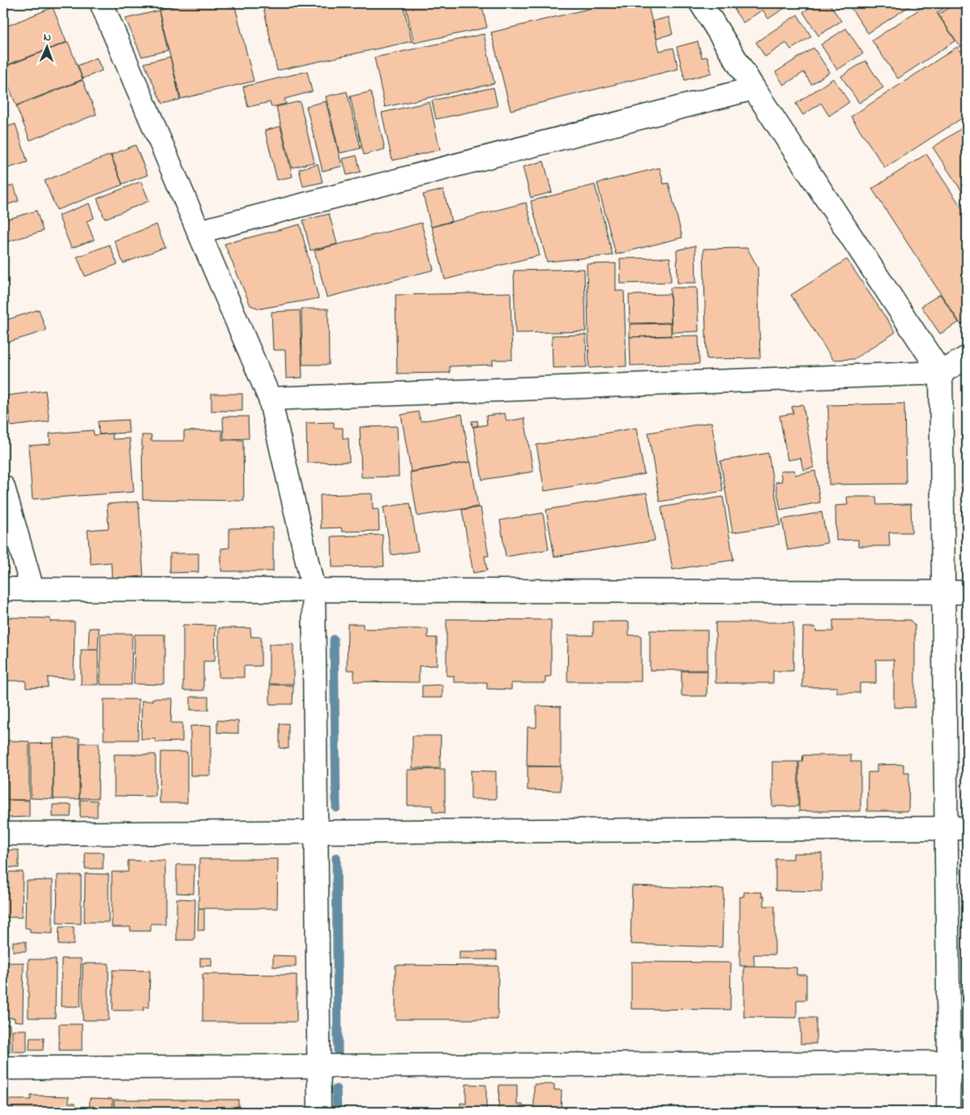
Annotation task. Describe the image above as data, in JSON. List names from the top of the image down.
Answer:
{
  "north": "top"
}
